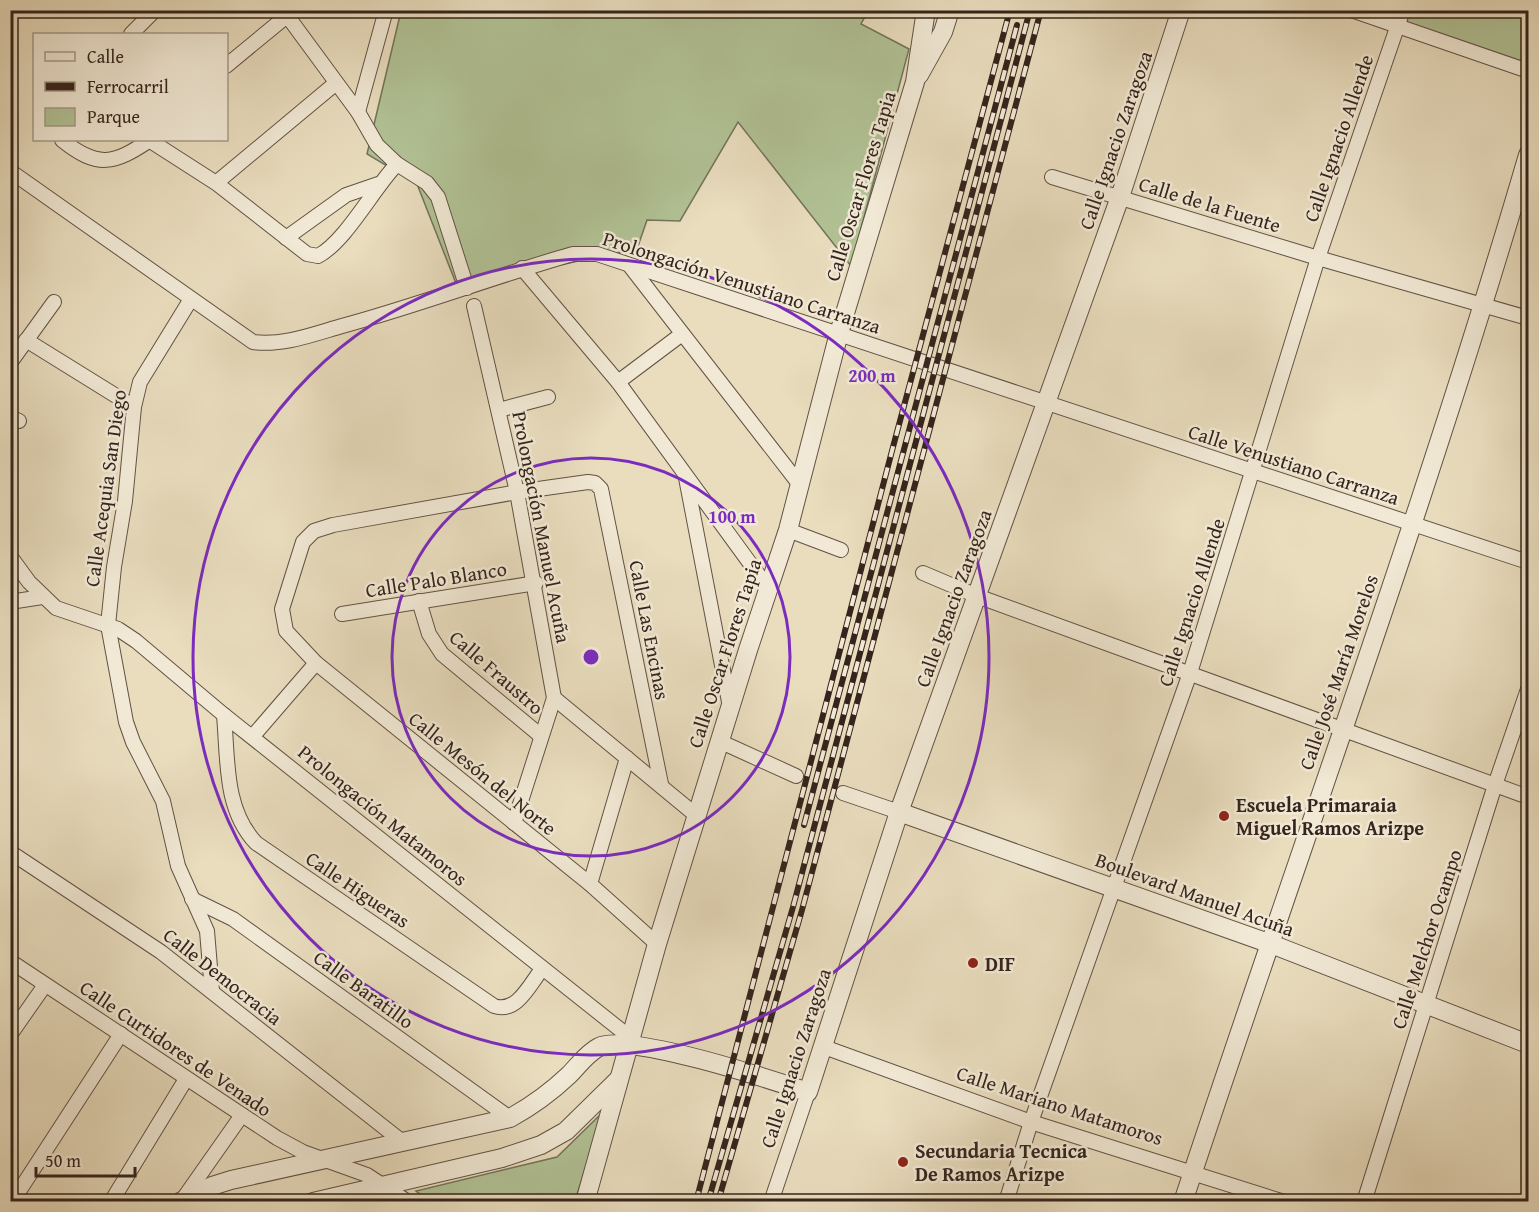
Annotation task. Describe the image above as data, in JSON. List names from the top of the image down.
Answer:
{
  "streets": {
    "street": [
      "Calle Ignacio Allende",
      "Calle Ignacio Zaragoza",
      "Calle Oscar Flores Tapia",
      "Calle de la Fuente",
      "Prolongación Venustiano Carranza",
      "Calle Venustiano Carranza",
      "Calle Acequia San Diego",
      "Prolongación Manuel Acuña",
      "Calle Palo Blanco",
      "Calle Las Encinas",
      "Calle Fraustro",
      "Calle José María Morelos",
      "Calle Mesón del Norte",
      "Prolongación Matamoros",
      "Calle Higueras",
      "Boulevard Manuel Acuña",
      "Calle Melchor Ocampo",
      "Calle Democracia",
      "Calle Baratillo",
      "Calle Curtidores de Venado",
      "Calle Mariano Matamoros"
    ]
  },
  "crossings": [
    ["Calle Ignacio Allende", "Calle de la Fuente"],
    ["Calle Ignacio Allende", "Calle Venustiano Carranza"],
    ["Calle Ignacio Allende", "Boulevard Manuel Acuña"],
    ["Calle Ignacio Allende", "Calle Mariano Matamoros"],
    ["Calle Ignacio Zaragoza", "Calle de la Fuente"],
    ["Calle Ignacio Zaragoza", "Prolongación Venustiano Carranza"],
    ["Calle Ignacio Zaragoza", "Calle Venustiano Carranza"],
    ["Calle Ignacio Zaragoza", "Boulevard Manuel Acuña"],
    ["Calle Ignacio Zaragoza", "Calle Mariano Matamoros"],
    ["Calle Oscar Flores Tapia", "Prolongación Venustiano Carranza"],
    ["Calle Oscar Flores Tapia", "Calle Mesón del Norte"],
    ["Calle Oscar Flores Tapia", "Prolongación Matamoros"],
    ["Calle de la Fuente", "Calle José María Morelos"],
    ["Prolongación Venustiano Carranza", "Calle Venustiano Carranza"],
    ["Prolongación Venustiano Carranza", "Calle Acequia San Diego"],
    ["Calle Venustiano Carranza", "Calle José María Morelos"],
    ["Calle Acequia San Diego", "Prolongación Matamoros"],
    ["Calle Acequia San Diego", "Calle Baratillo"],
    ["Prolongación Manuel Acuña", "Calle Palo Blanco"],
    ["Prolongación Manuel Acuña", "Calle Las Encinas"],
    ["Prolongación Manuel Acuña", "Calle Fraustro"],
    ["Prolongación Manuel Acuña", "Calle Mesón del Norte"],
    ["Calle Palo Blanco", "Calle Fraustro"],
    ["Calle Las Encinas", "Calle Mesón del Norte"],
    ["Calle José María Morelos", "Boulevard Manuel Acuña"],
    ["Calle José María Morelos", "Calle Mariano Matamoros"],
    ["Prolongación Matamoros", "Calle Higueras"],
    ["Boulevard Manuel Acuña", "Calle Melchor Ocampo"]
  ],
  "places": ["Escuela Primaraia Miguel Ramos Arizpe", "DIF", "Secundaria Tecnica De Ramos Arizpe"],
  "legend": ["Calle", "Ferrocarril", "Parque"],
  "scale_bar": "50 m",
  "rings": ["200 m", "100 m"]
}
